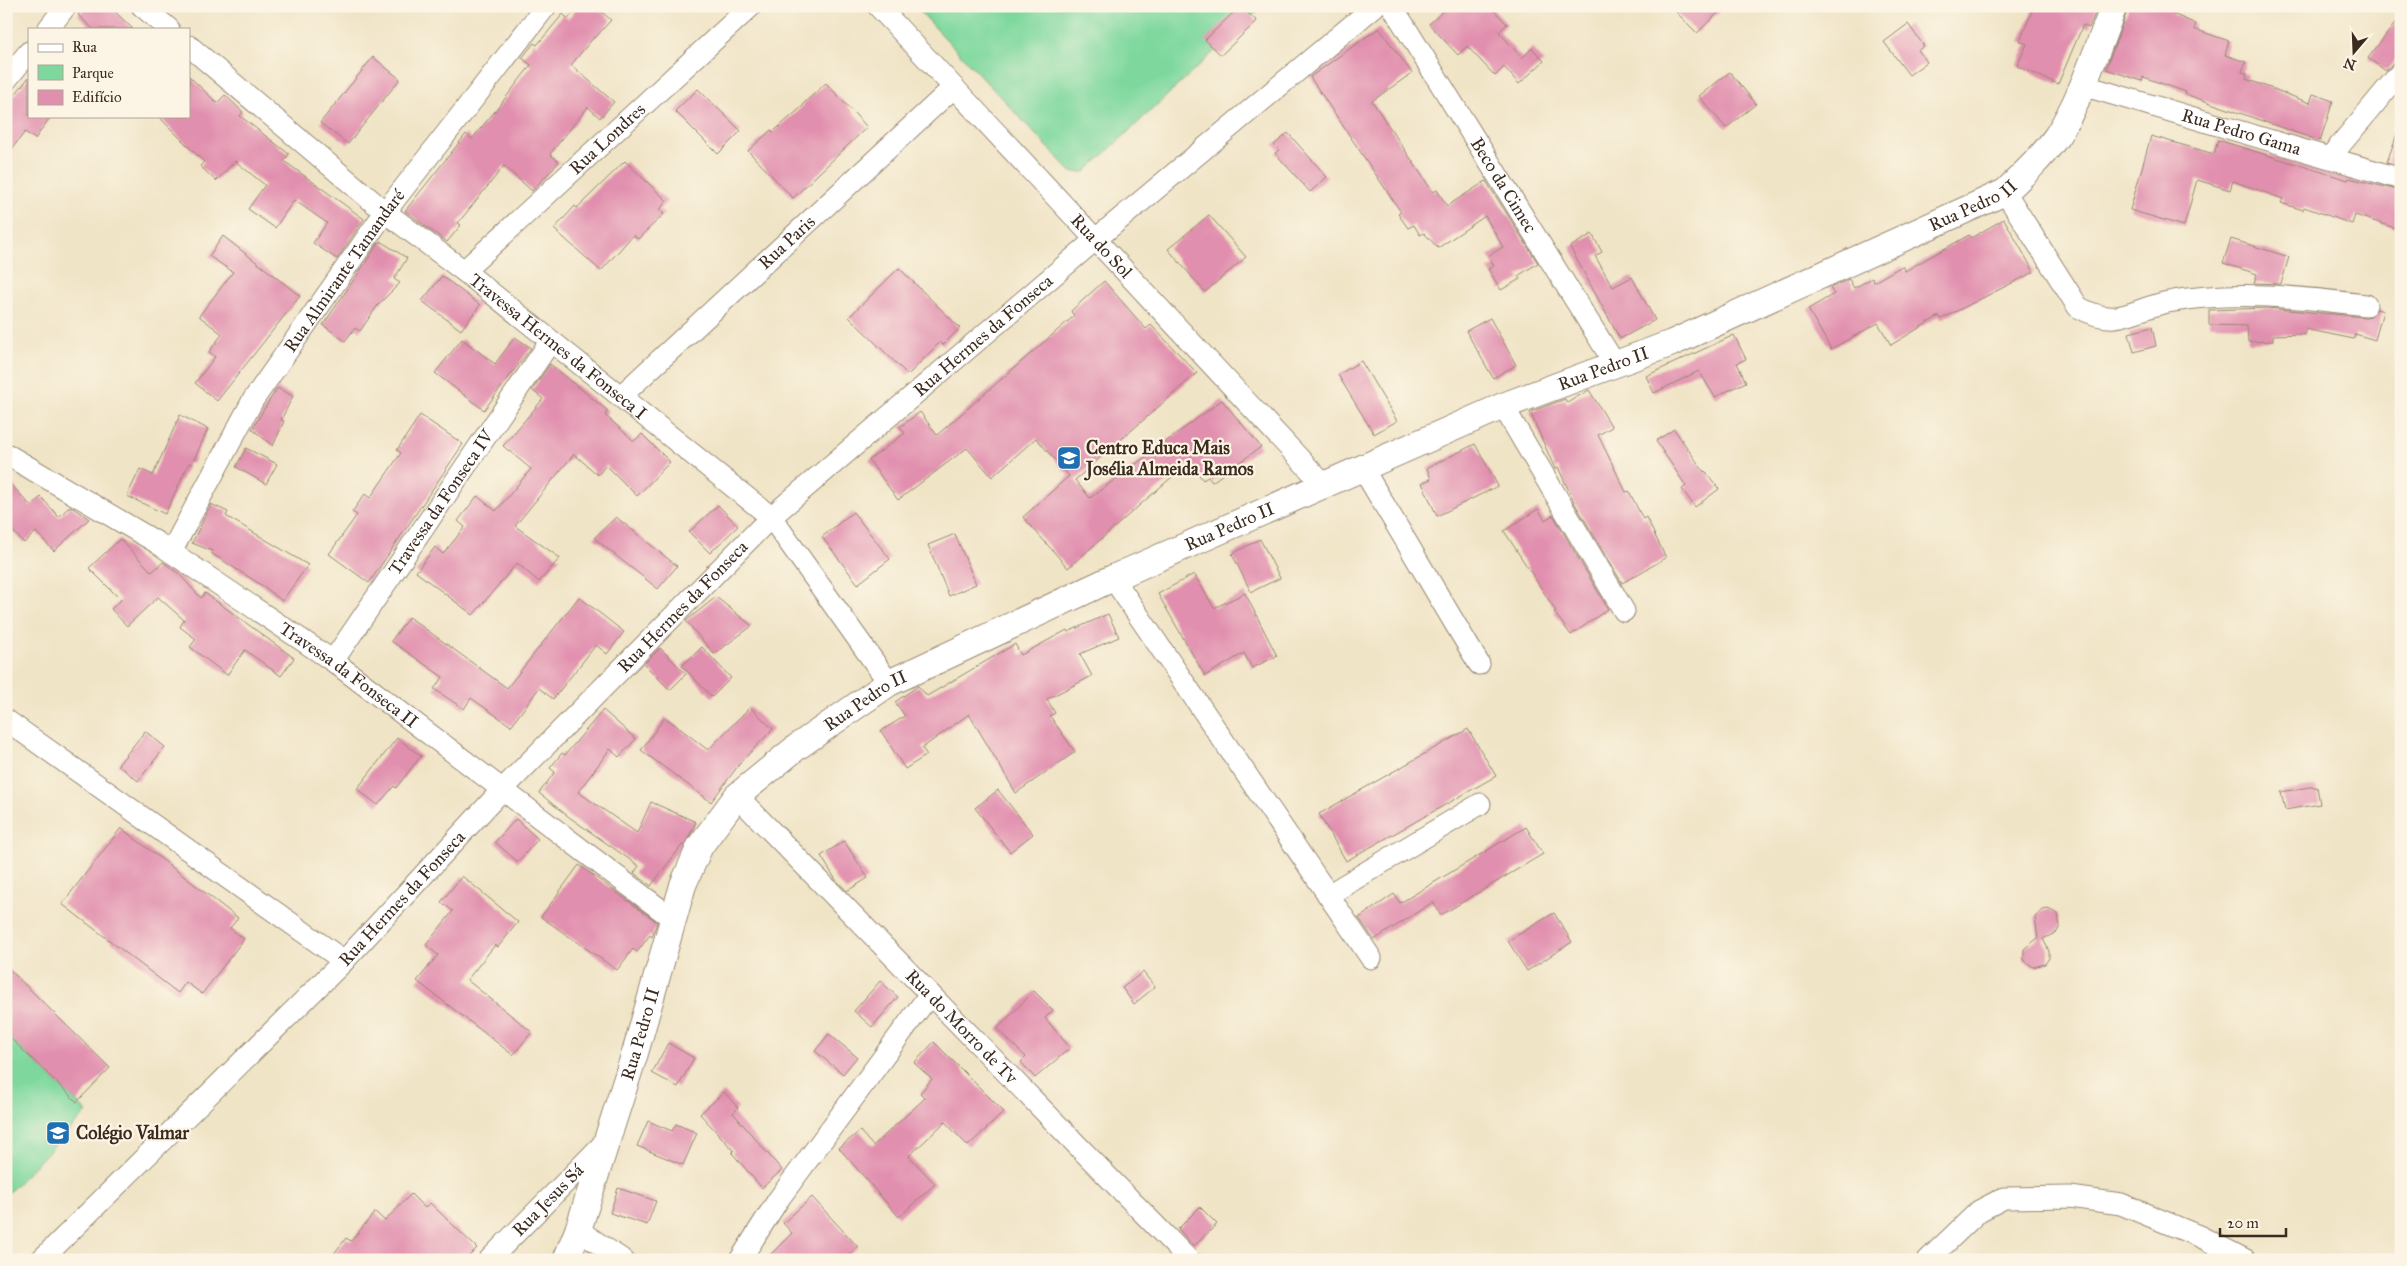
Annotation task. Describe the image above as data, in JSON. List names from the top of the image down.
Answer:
{
  "streets": {
    "street": [
      "Rua Pedro Gama",
      "Rua Londres",
      "Beco da Cimec",
      "Rua Pedro II",
      "Rua Paris",
      "Rua do Sol",
      "Rua Almirante Tamandaré",
      "Rua Hermes da Fonseca",
      "Travessa Hermes da Fonseca I",
      "Travessa da Fonseca IV",
      "Travessa da Fonseca II",
      "Rua do Morro de Tv",
      "Rua Jesus Sá"
    ]
  },
  "crossings": [
    ["Rua Pedro Gama", "Rua Pedro II"],
    ["Rua Londres", "Travessa Hermes da Fonseca I"],
    ["Beco da Cimec", "Rua Pedro II"],
    ["Rua Pedro II", "Rua do Sol"],
    ["Rua Pedro II", "Travessa Hermes da Fonseca I"],
    ["Rua Pedro II", "Travessa da Fonseca II"],
    ["Rua Pedro II", "Rua do Morro de Tv"],
    ["Rua Pedro II", "Rua Jesus Sá"],
    ["Rua Paris", "Rua do Sol"],
    ["Rua Paris", "Travessa Hermes da Fonseca I"],
    ["Rua do Sol", "Rua Hermes da Fonseca"],
    ["Rua Almirante Tamandaré", "Travessa Hermes da Fonseca I"],
    ["Rua Almirante Tamandaré", "Travessa da Fonseca II"],
    ["Rua Hermes da Fonseca", "Travessa Hermes da Fonseca I"],
    ["Rua Hermes da Fonseca", "Travessa da Fonseca II"],
    ["Travessa Hermes da Fonseca I", "Travessa da Fonseca IV"],
    ["Travessa da Fonseca IV", "Travessa da Fonseca II"]
  ],
  "places": {
    "school or university": ["Centro Educa Mais Josélia Almeida Ramos", "Colégio Valmar"]
  },
  "legend": ["Rua", "Parque", "Edifício"],
  "scale_bar": "20 m",
  "north": "bottom"
}
